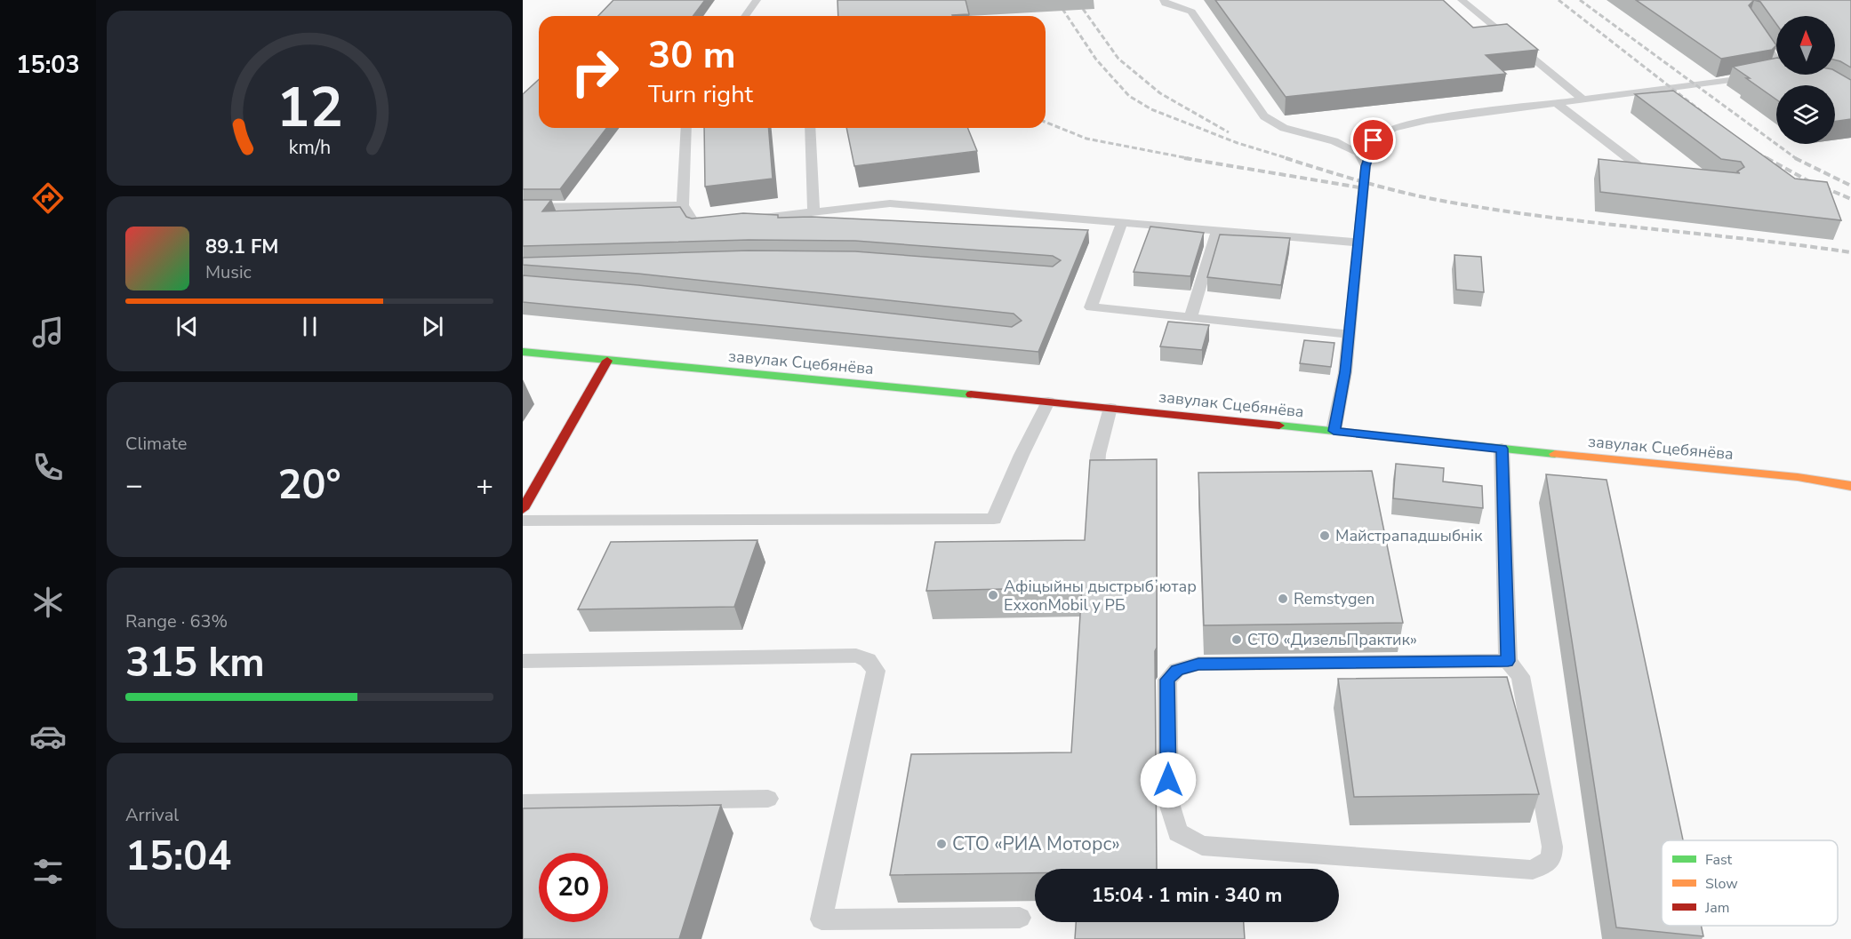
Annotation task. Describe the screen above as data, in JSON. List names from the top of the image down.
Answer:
{
  "streets": {
    "street": ["завулак Сцебянёва"]
  },
  "places": [
    "Майстрападшыбнік",
    "Афіцыйны дыстрыбʼютар ExxonMobil у РБ",
    "Remstygen",
    "СТО «ДизельПрактик»",
    "СТО «РИА Моторс»"
  ],
  "legend": ["Fast", "Slow", "Jam"],
  "north": "top",
  "page": {
    "tabs": "15:03",
    "turn": ["30 m", "Turn right"],
    "song": ["89.1 FM", "Music"],
    "tile": [
      "Climate",
      ["Range · 63%", "315 km"],
      ["Arrival", "15:04"]
    ],
    "heat": ["−", "20°", "+"],
    "limit": "20",
    "trip": "15:04 · 1 min · 340 m",
    "gauge": ["12", "km/h"]
  }
}
